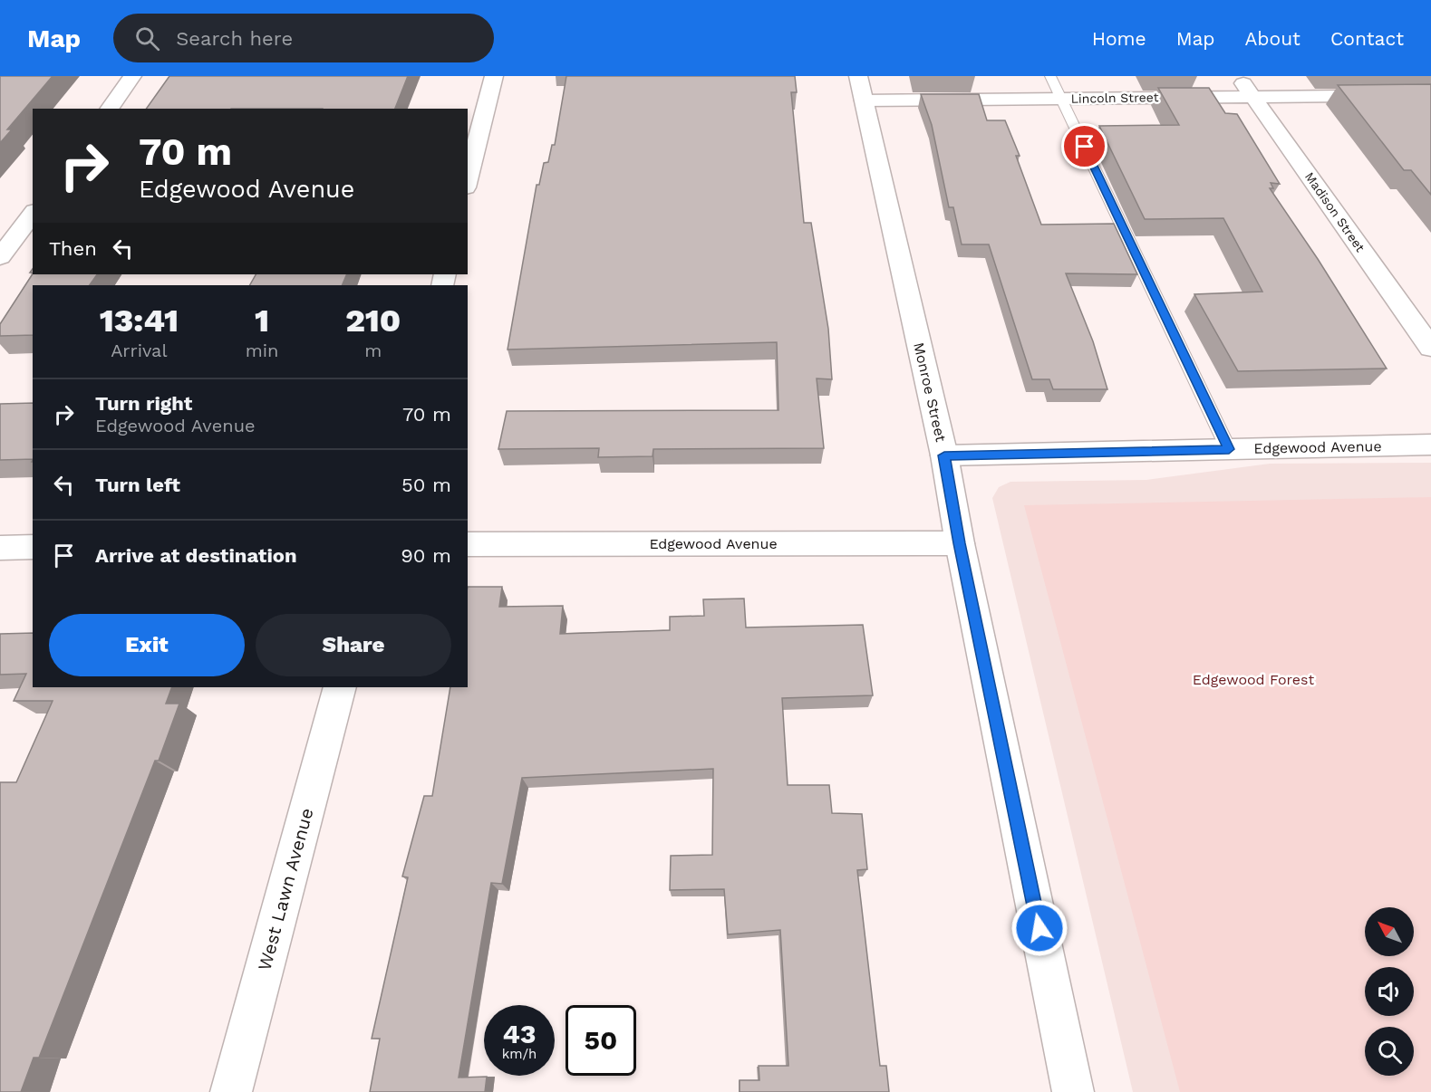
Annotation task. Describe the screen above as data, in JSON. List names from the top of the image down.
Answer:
{
  "streets": {
    "street": [
      "Lincoln Street",
      "Madison Street",
      "Monroe Street",
      "Edgewood Avenue",
      "West Lawn Avenue"
    ]
  },
  "crossings": [
    ["Lincoln Street", "Madison Street"],
    ["Lincoln Street", "Monroe Street"],
    ["Monroe Street", "Edgewood Avenue"]
  ],
  "parks": ["Edgewood Forest"],
  "north": "top left",
  "page": {
    "header": "Map",
    "search": "Search here",
    "nav": [
      "Home",
      "Map",
      "About",
      "Contact"
    ],
    "turn": ["70 m", "Edgewood Avenue"],
    "then": "Then",
    "eta": [
      "13:41",
      "Arrival",
      "1",
      "min",
      "210",
      "m"
    ],
    "list": [
      {
        "name": "Turn right",
        "note": "Edgewood Avenue",
        "value": "70 m"
      },
      {
        "name": "Turn left",
        "value": "50 m"
      },
      {
        "name": "Arrive at destination",
        "value": "90 m"
      }
    ],
    "buttons": ["Exit", "Share"],
    "speed": "43 km/h",
    "limit": "50"
  }
}
